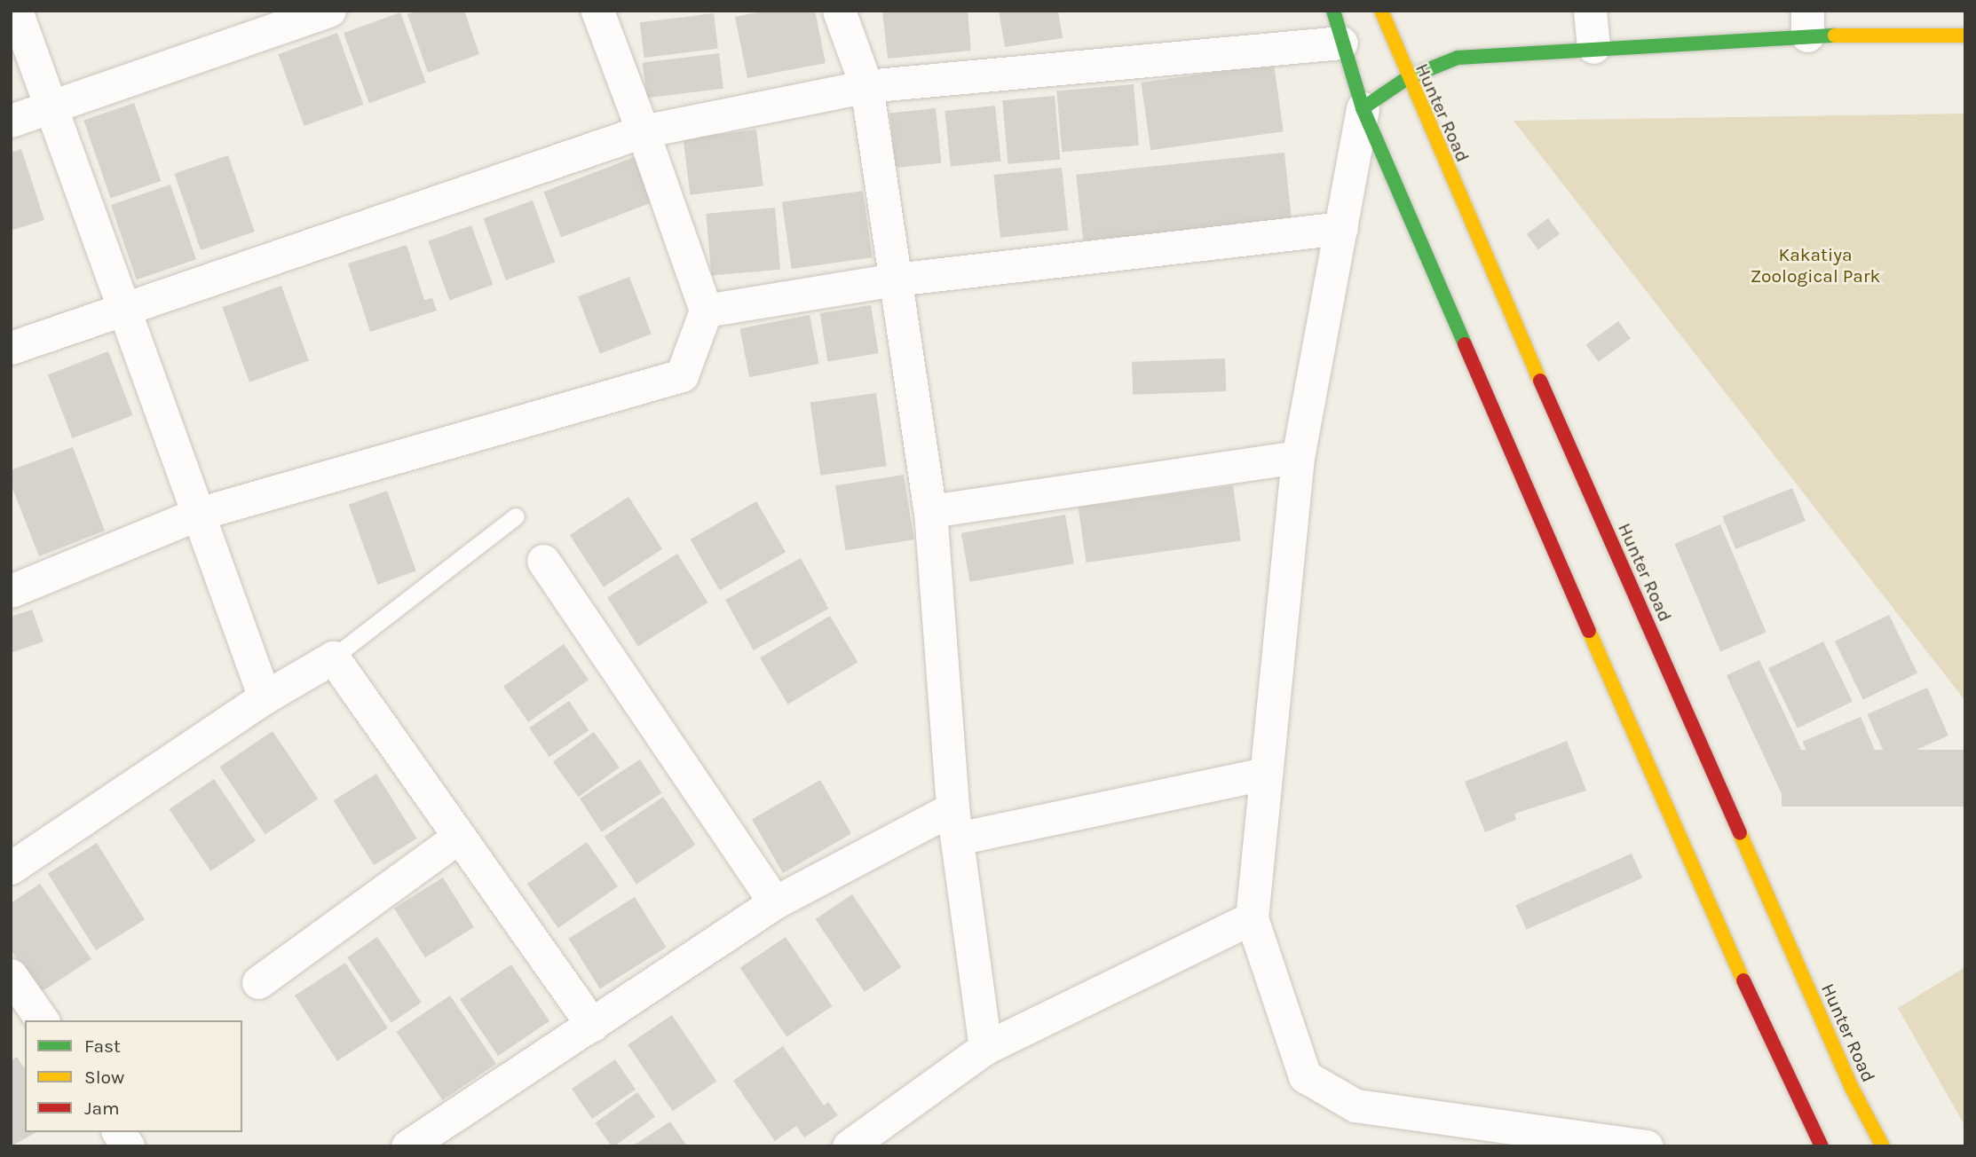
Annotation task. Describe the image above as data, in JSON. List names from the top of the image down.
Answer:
{
  "streets": {
    "main road": ["Hunter Road"]
  },
  "parks": ["Kakatiya Zoological Park"],
  "legend": ["Fast", "Slow", "Jam"]
}
